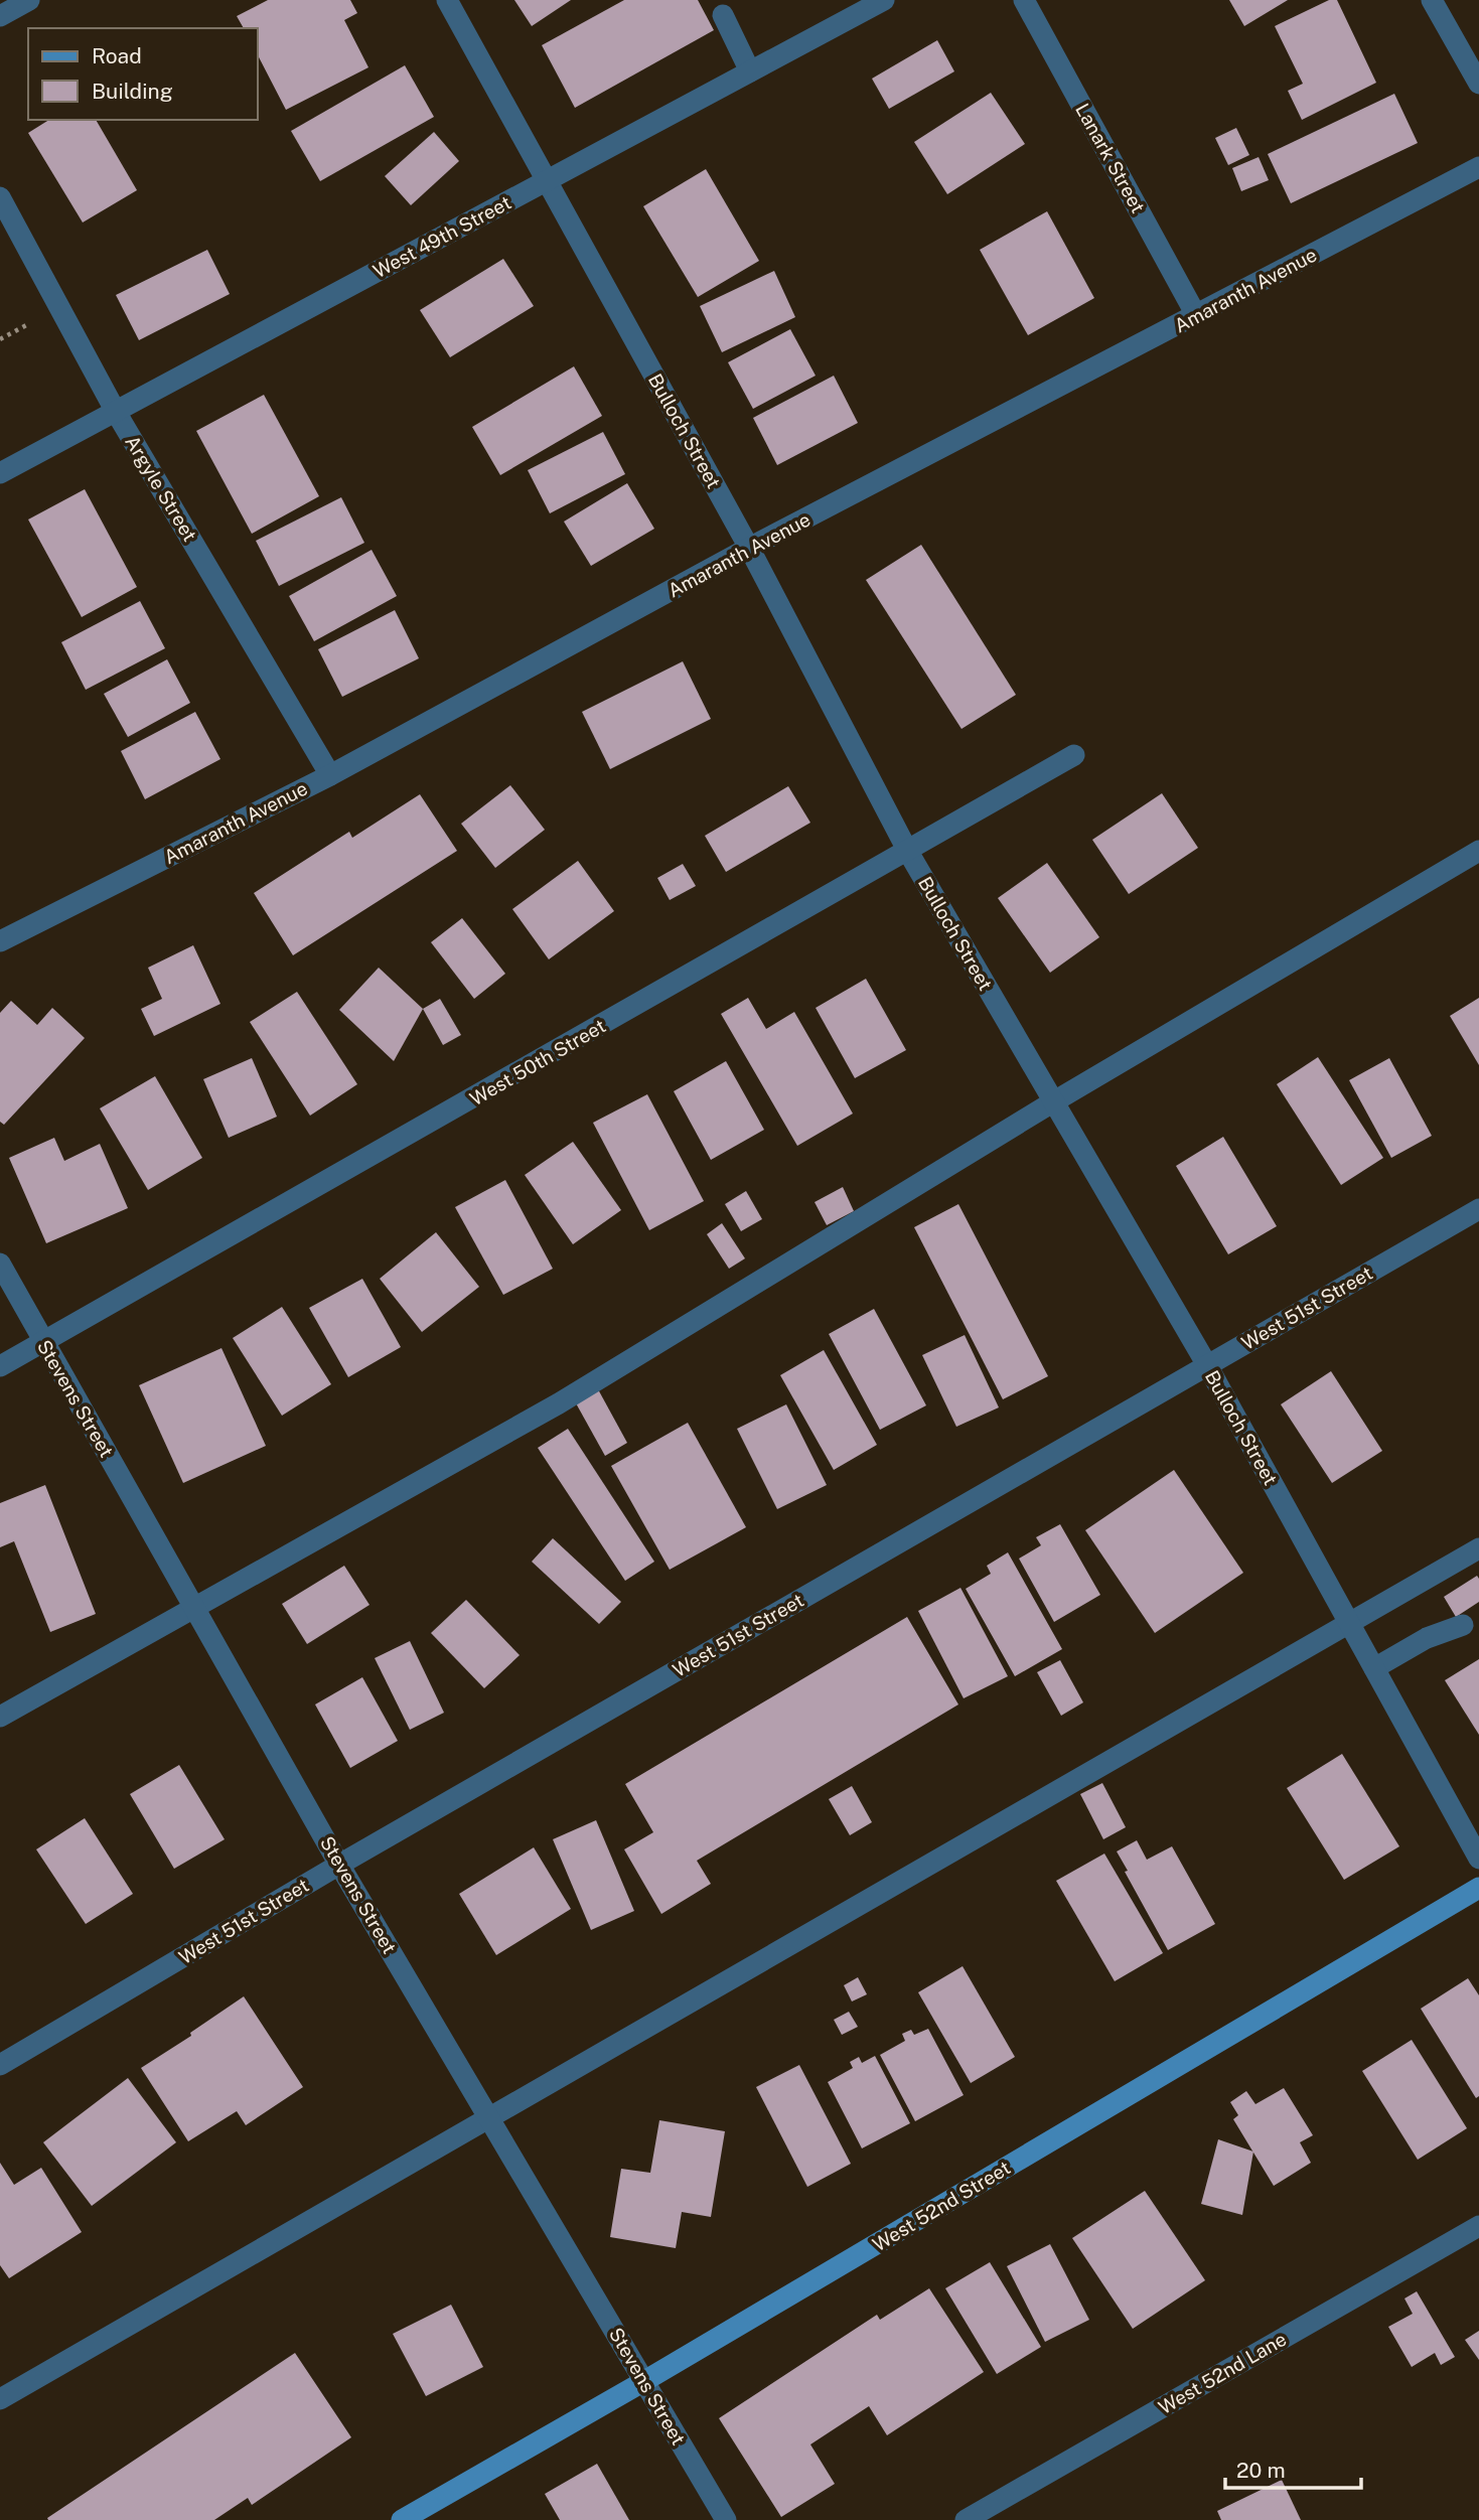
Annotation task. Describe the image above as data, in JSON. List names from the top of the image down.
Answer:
{
  "streets": {
    "main road": ["West 52nd Street"],
    "street": [
      "Lanark Street",
      "West 49th Street",
      "Amaranth Avenue",
      "Bulloch Street",
      "Argyle Street",
      "West 50th Street",
      "West 51st Street",
      "Stevens Street",
      "West 52nd Lane"
    ]
  },
  "crossings": [
    ["Lanark Street", "Amaranth Avenue"],
    ["West 49th Street", "Bulloch Street"],
    ["West 49th Street", "Argyle Street"],
    ["Amaranth Avenue", "Bulloch Street"],
    ["Amaranth Avenue", "Argyle Street"],
    ["Bulloch Street", "West 50th Street"],
    ["Bulloch Street", "West 51st Street"],
    ["West 50th Street", "Stevens Street"],
    ["West 51st Street", "Stevens Street"],
    ["Stevens Street", "West 52nd Street"]
  ],
  "legend": ["Road", "Building"],
  "scale_bar": "20 m"
}
